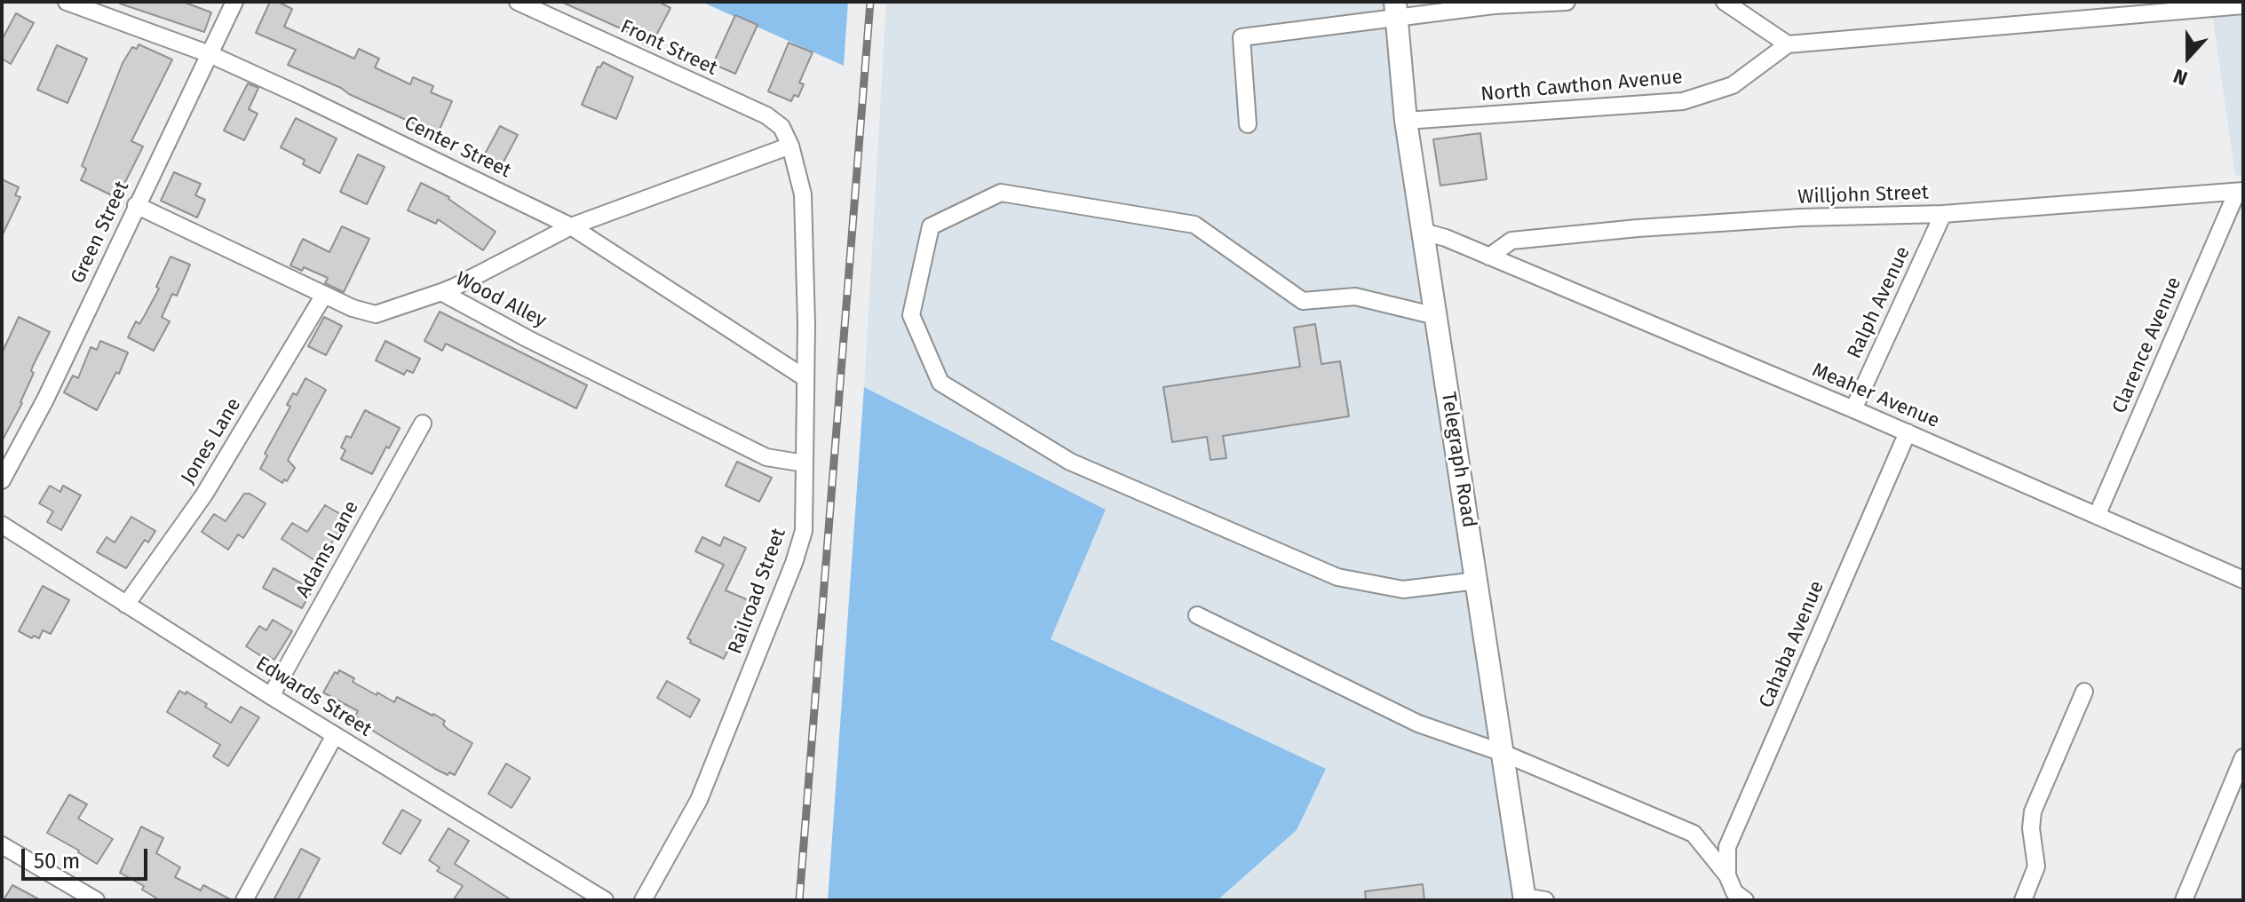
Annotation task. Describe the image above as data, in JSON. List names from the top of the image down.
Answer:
{
  "streets": {
    "main road": ["Telegraph Road"],
    "street": [
      "Front Street",
      "North Cawthon Avenue",
      "Center Street",
      "Willjohn Street",
      "Green Street",
      "Wood Alley",
      "Ralph Avenue",
      "Clarence Avenue",
      "Meaher Avenue",
      "Jones Lane",
      "Adams Lane",
      "Railroad Street",
      "Cahaba Avenue",
      "Edwards Street"
    ]
  },
  "crossings": [
    ["Front Street", "Railroad Street"],
    ["North Cawthon Avenue", "Telegraph Road"],
    ["Center Street", "Green Street"],
    ["Center Street", "Railroad Street"],
    ["Willjohn Street", "Ralph Avenue"],
    ["Willjohn Street", "Clarence Avenue"],
    ["Willjohn Street", "Meaher Avenue"],
    ["Green Street", "Wood Alley"],
    ["Wood Alley", "Jones Lane"],
    ["Wood Alley", "Railroad Street"],
    ["Ralph Avenue", "Meaher Avenue"],
    ["Clarence Avenue", "Meaher Avenue"],
    ["Meaher Avenue", "Telegraph Road"],
    ["Meaher Avenue", "Cahaba Avenue"],
    ["Jones Lane", "Edwards Street"],
    ["Adams Lane", "Edwards Street"]
  ],
  "scale_bar": "50 m",
  "north": "bottom"
}
